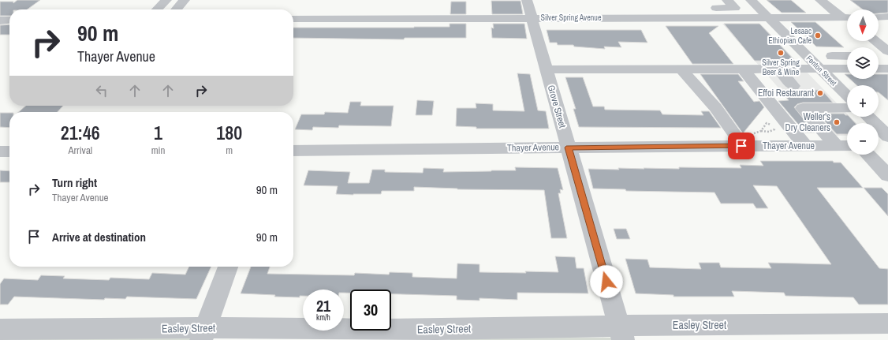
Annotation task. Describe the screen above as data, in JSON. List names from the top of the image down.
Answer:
{
  "streets": {
    "street": [
      "Silver Spring Avenue",
      "Fenton Street",
      "Grove Street",
      "Thayer Avenue",
      "Easley Street"
    ]
  },
  "crossings": [
    ["Silver Spring Avenue", "Fenton Street"],
    ["Silver Spring Avenue", "Grove Street"],
    ["Grove Street", "Thayer Avenue"],
    ["Grove Street", "Easley Street"]
  ],
  "places": [
    "Lesaac Ethiopian Cafe",
    "Silver Spring Beer & Wine",
    "Effoi Restaurant",
    "Weller's Dry Cleaners"
  ],
  "north": "bottom",
  "page": {
    "map_buttons": ["+", "−"],
    "turn": ["90 m", "Thayer Avenue"],
    "eta": [
      "21:46",
      "Arrival",
      "1",
      "min",
      "180",
      "m"
    ],
    "list": [
      {
        "name": "Turn right",
        "note": "Thayer Avenue",
        "value": "90 m"
      },
      {
        "name": "Arrive at destination",
        "value": "90 m"
      }
    ],
    "speed": "21 km/h",
    "limit": "30"
  }
}
